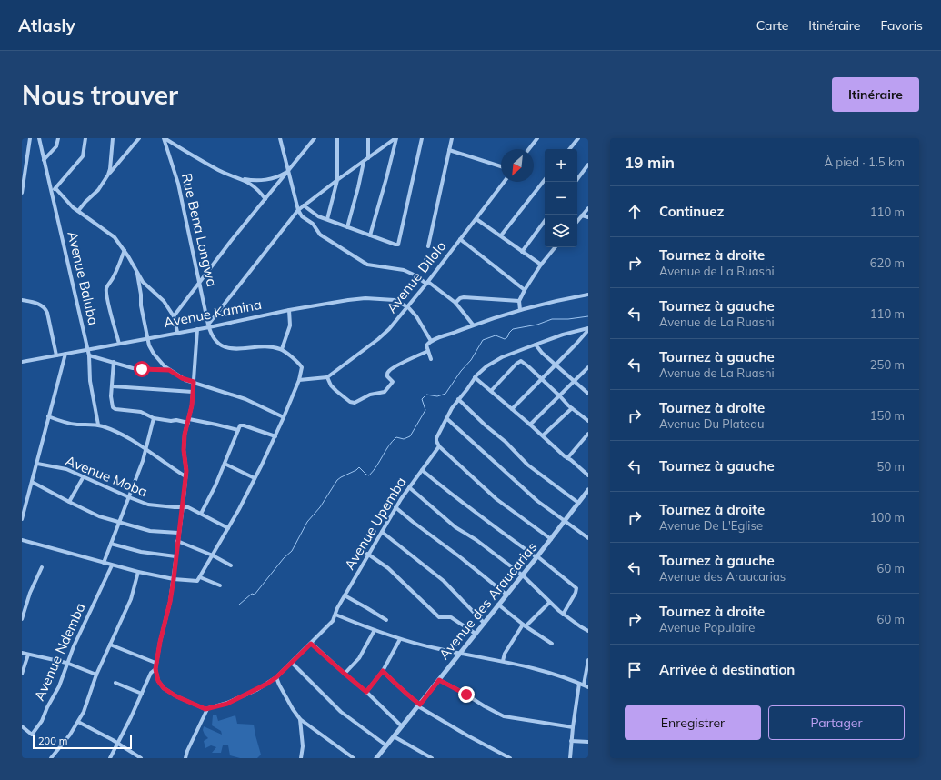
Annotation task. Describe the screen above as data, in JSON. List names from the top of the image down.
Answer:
{
  "streets": {
    "street": [
      "Rue Bena Longwa",
      "Avenue Dilolo",
      "Avenue Baluba",
      "Avenue Kamina",
      "Avenue Moba",
      "Avenue Upemba",
      "Avenue des Araucarias",
      "Avenue Ndemba"
    ]
  },
  "crossings": [
    ["Rue Bena Longwa", "Avenue Kamina"],
    ["Avenue Dilolo", "Avenue Kamina"],
    ["Avenue Baluba", "Avenue Kamina"]
  ],
  "scale_bar": "200 m",
  "north": "bottom left",
  "page": {
    "header": "Atlasly",
    "nav": ["Carte", "Itinéraire", "Favoris"],
    "buttons": [
      "Itinéraire",
      ["Enregistrer", "Partager"]
    ],
    "title": "Nous trouver",
    "heading": ["19 min", "À pied · 1.5 km"],
    "map_buttons": ["+", "−"],
    "list": [
      ["Continuez", "110 m"],
      ["Tournez à droite", "Avenue de La Ruashi", "620 m"],
      ["Tournez à gauche", "Avenue de La Ruashi", "110 m"],
      ["Tournez à gauche", "Avenue de La Ruashi", "250 m"],
      ["Tournez à droite", "Avenue Du Plateau", "150 m"],
      ["Tournez à gauche", "50 m"],
      ["Tournez à droite", "Avenue De L'Eglise", "100 m"],
      ["Tournez à gauche", "Avenue des Araucarias", "60 m"],
      ["Tournez à droite", "Avenue Populaire", "60 m"],
      "Arrivée à destination"
    ],
    "scale": "200 m"
  }
}
